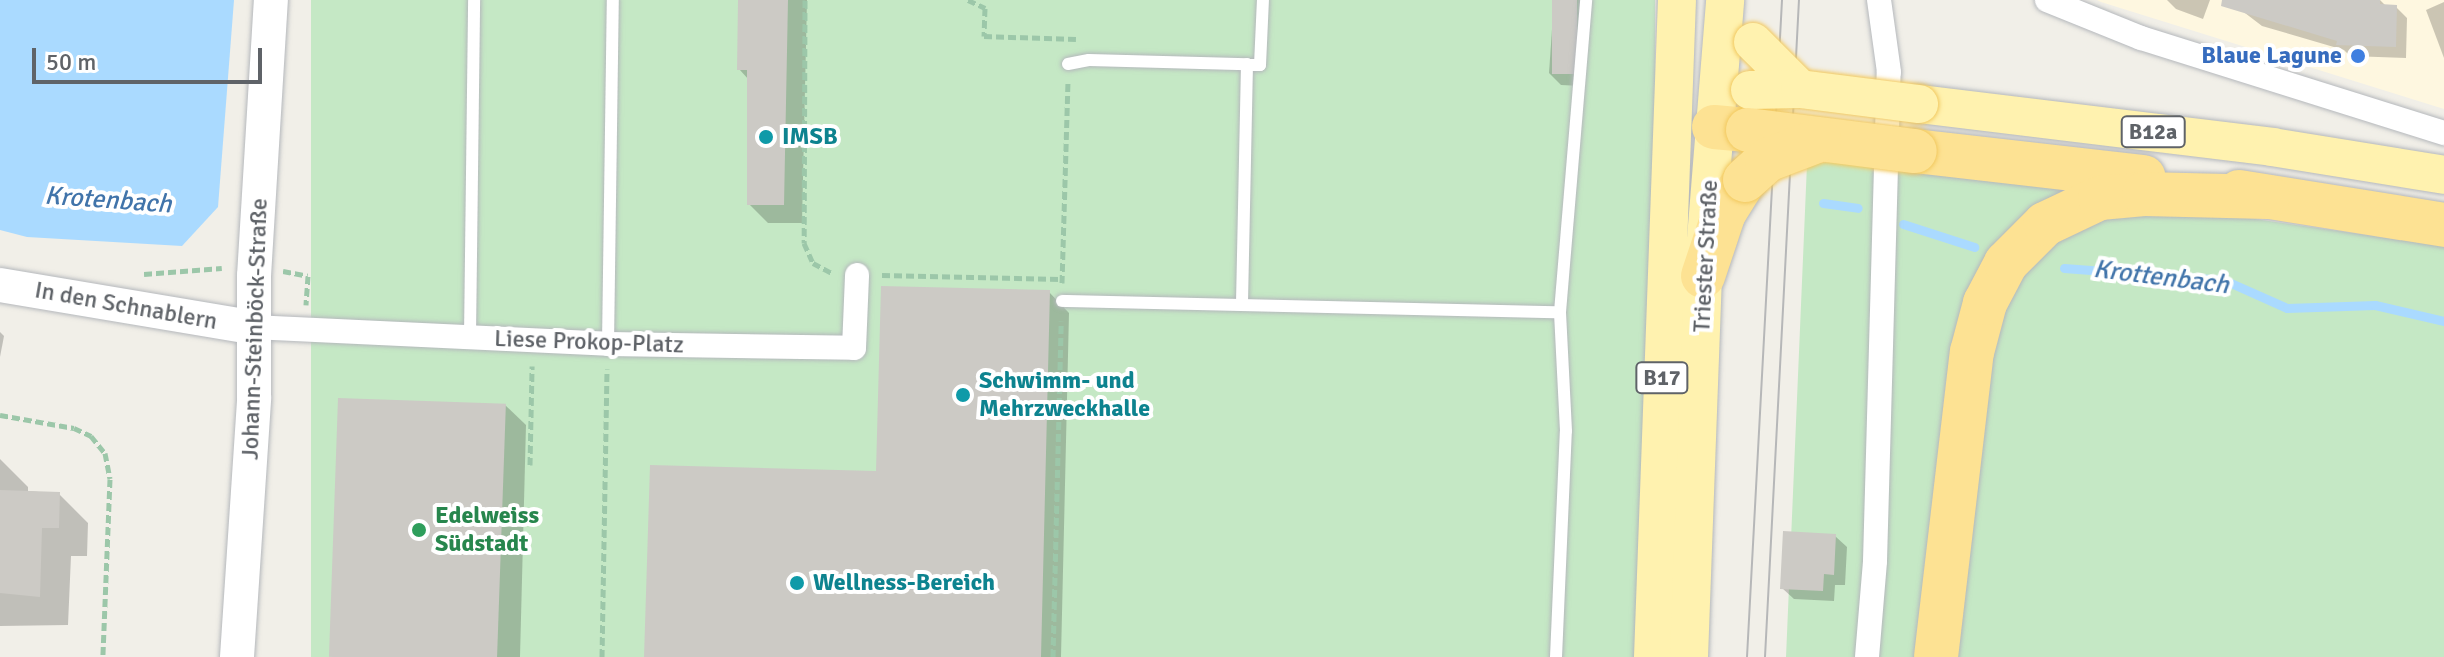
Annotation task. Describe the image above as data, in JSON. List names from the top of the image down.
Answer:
{
  "streets": {
    "main road": ["B12a", "Triester Straße", "B17"],
    "street": ["In den Schnablern", "Johann-Steinböck-Straße", "Liese Prokop-Platz"]
  },
  "crossings": [
    ["B12a", "Triester Straße"],
    ["In den Schnablern", "Johann-Steinböck-Straße"],
    ["In den Schnablern", "Liese Prokop-Platz"],
    ["Johann-Steinböck-Straße", "Liese Prokop-Platz"]
  ],
  "water": ["Krotenbach", "Krottenbach"],
  "places": [
    "Blaue Lagune",
    "IMSB",
    "Schwimm- und Mehrzweckhalle",
    "Edelweiss Südstadt",
    "Wellness-Bereich"
  ],
  "scale_bar": "50 m"
}
